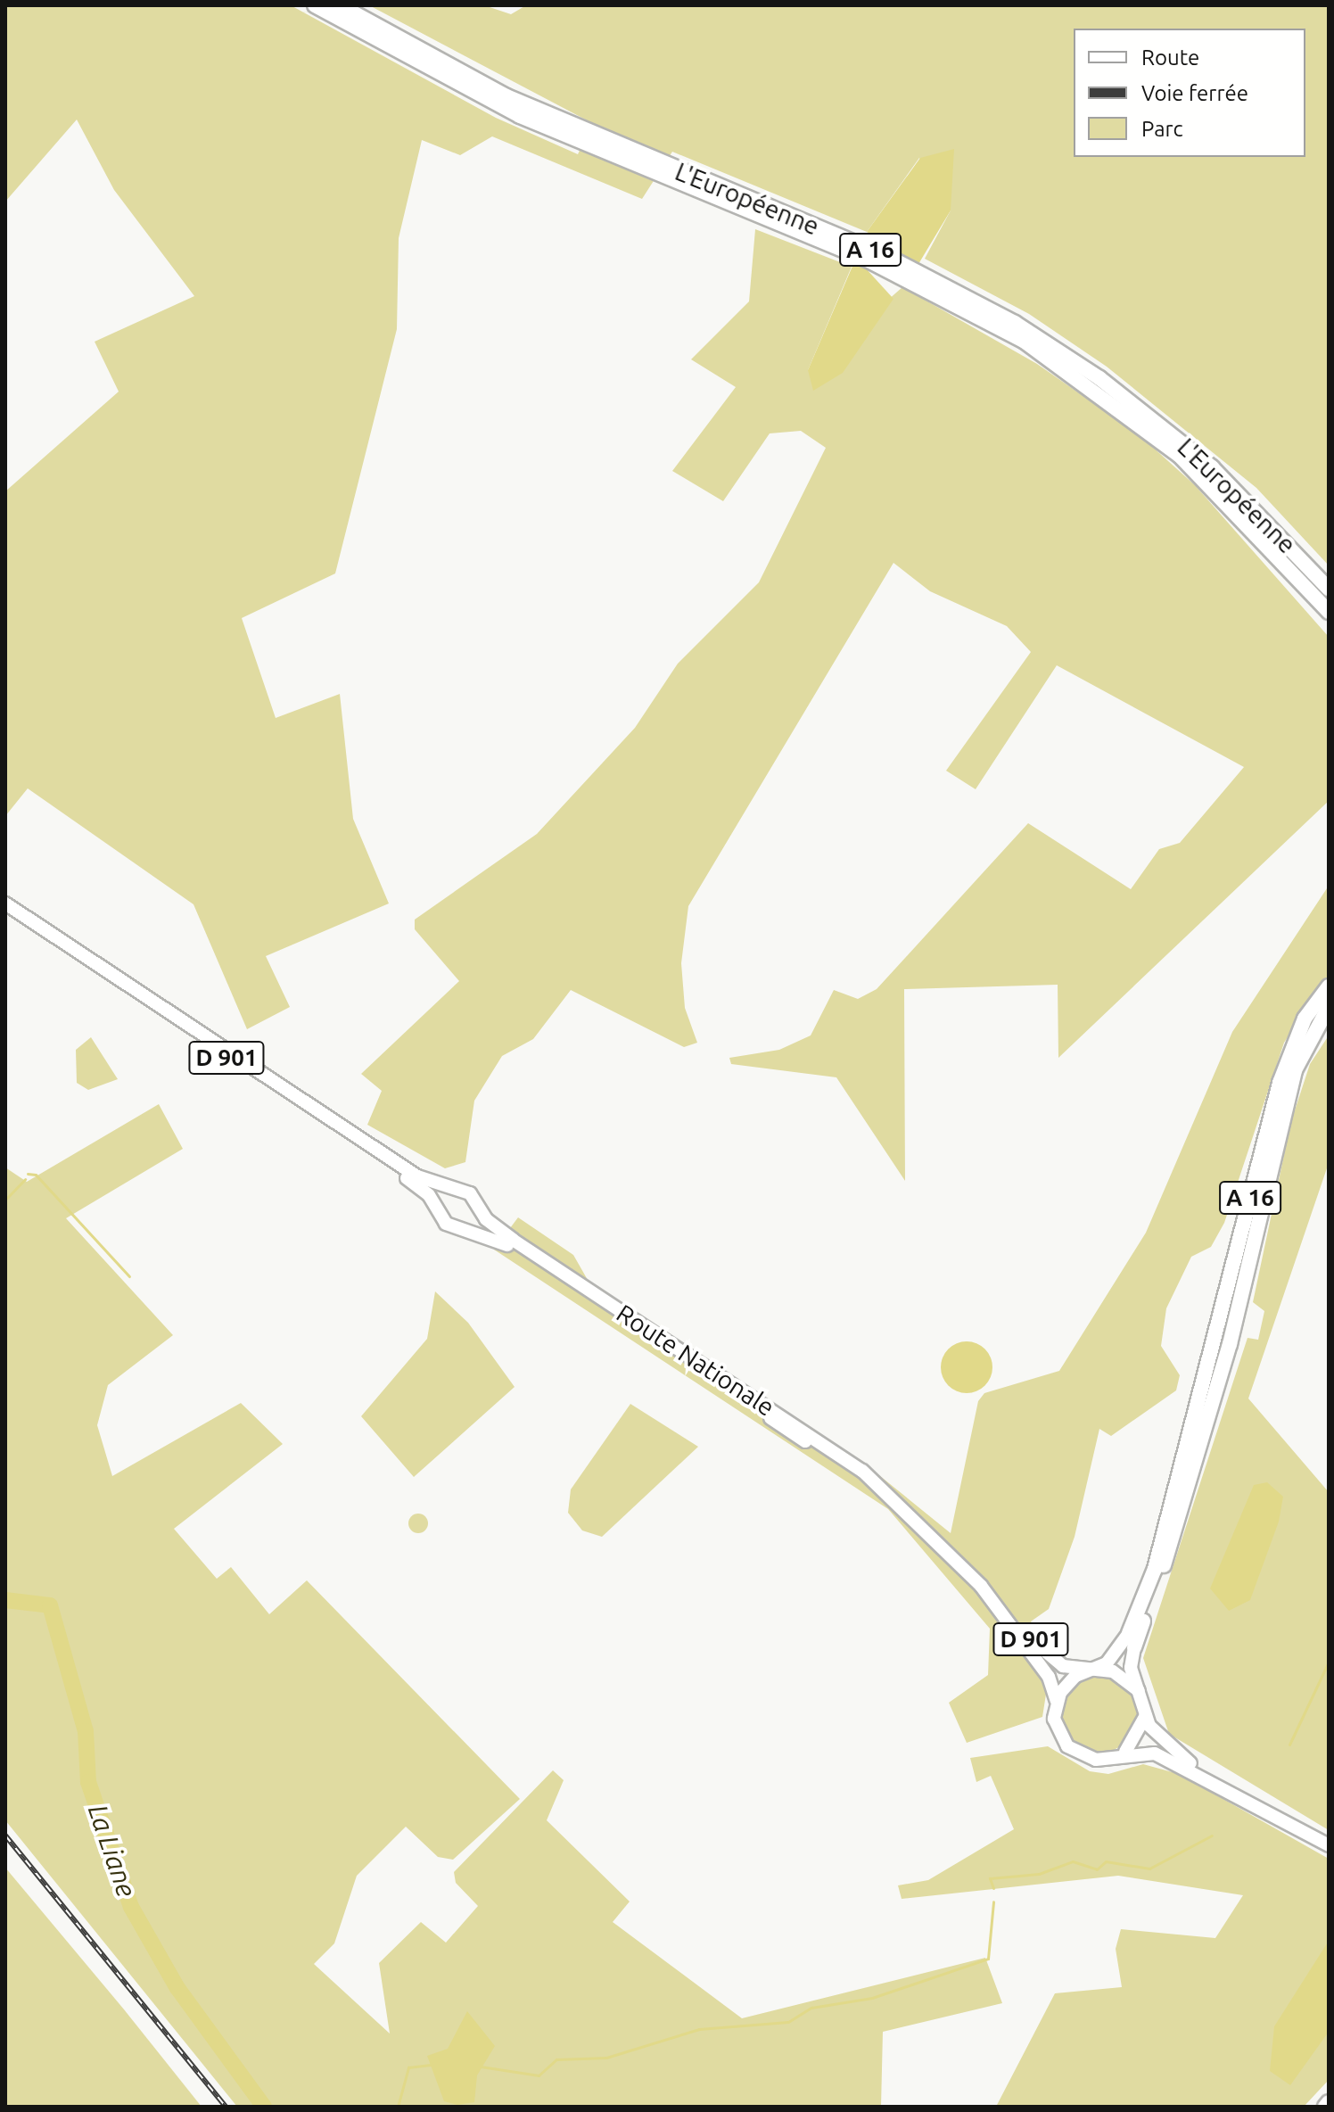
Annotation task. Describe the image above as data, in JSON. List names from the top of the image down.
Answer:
{
  "streets": {
    "highway": ["L'Européenne", "A 16"],
    "main road": ["D 901", "Route Nationale"]
  },
  "crossings": [
    ["L'Européenne", "A 16"],
    ["D 901", "Route Nationale"]
  ],
  "water": ["La Liane"],
  "legend": ["Route", "Voie ferrée", "Parc"]
}
